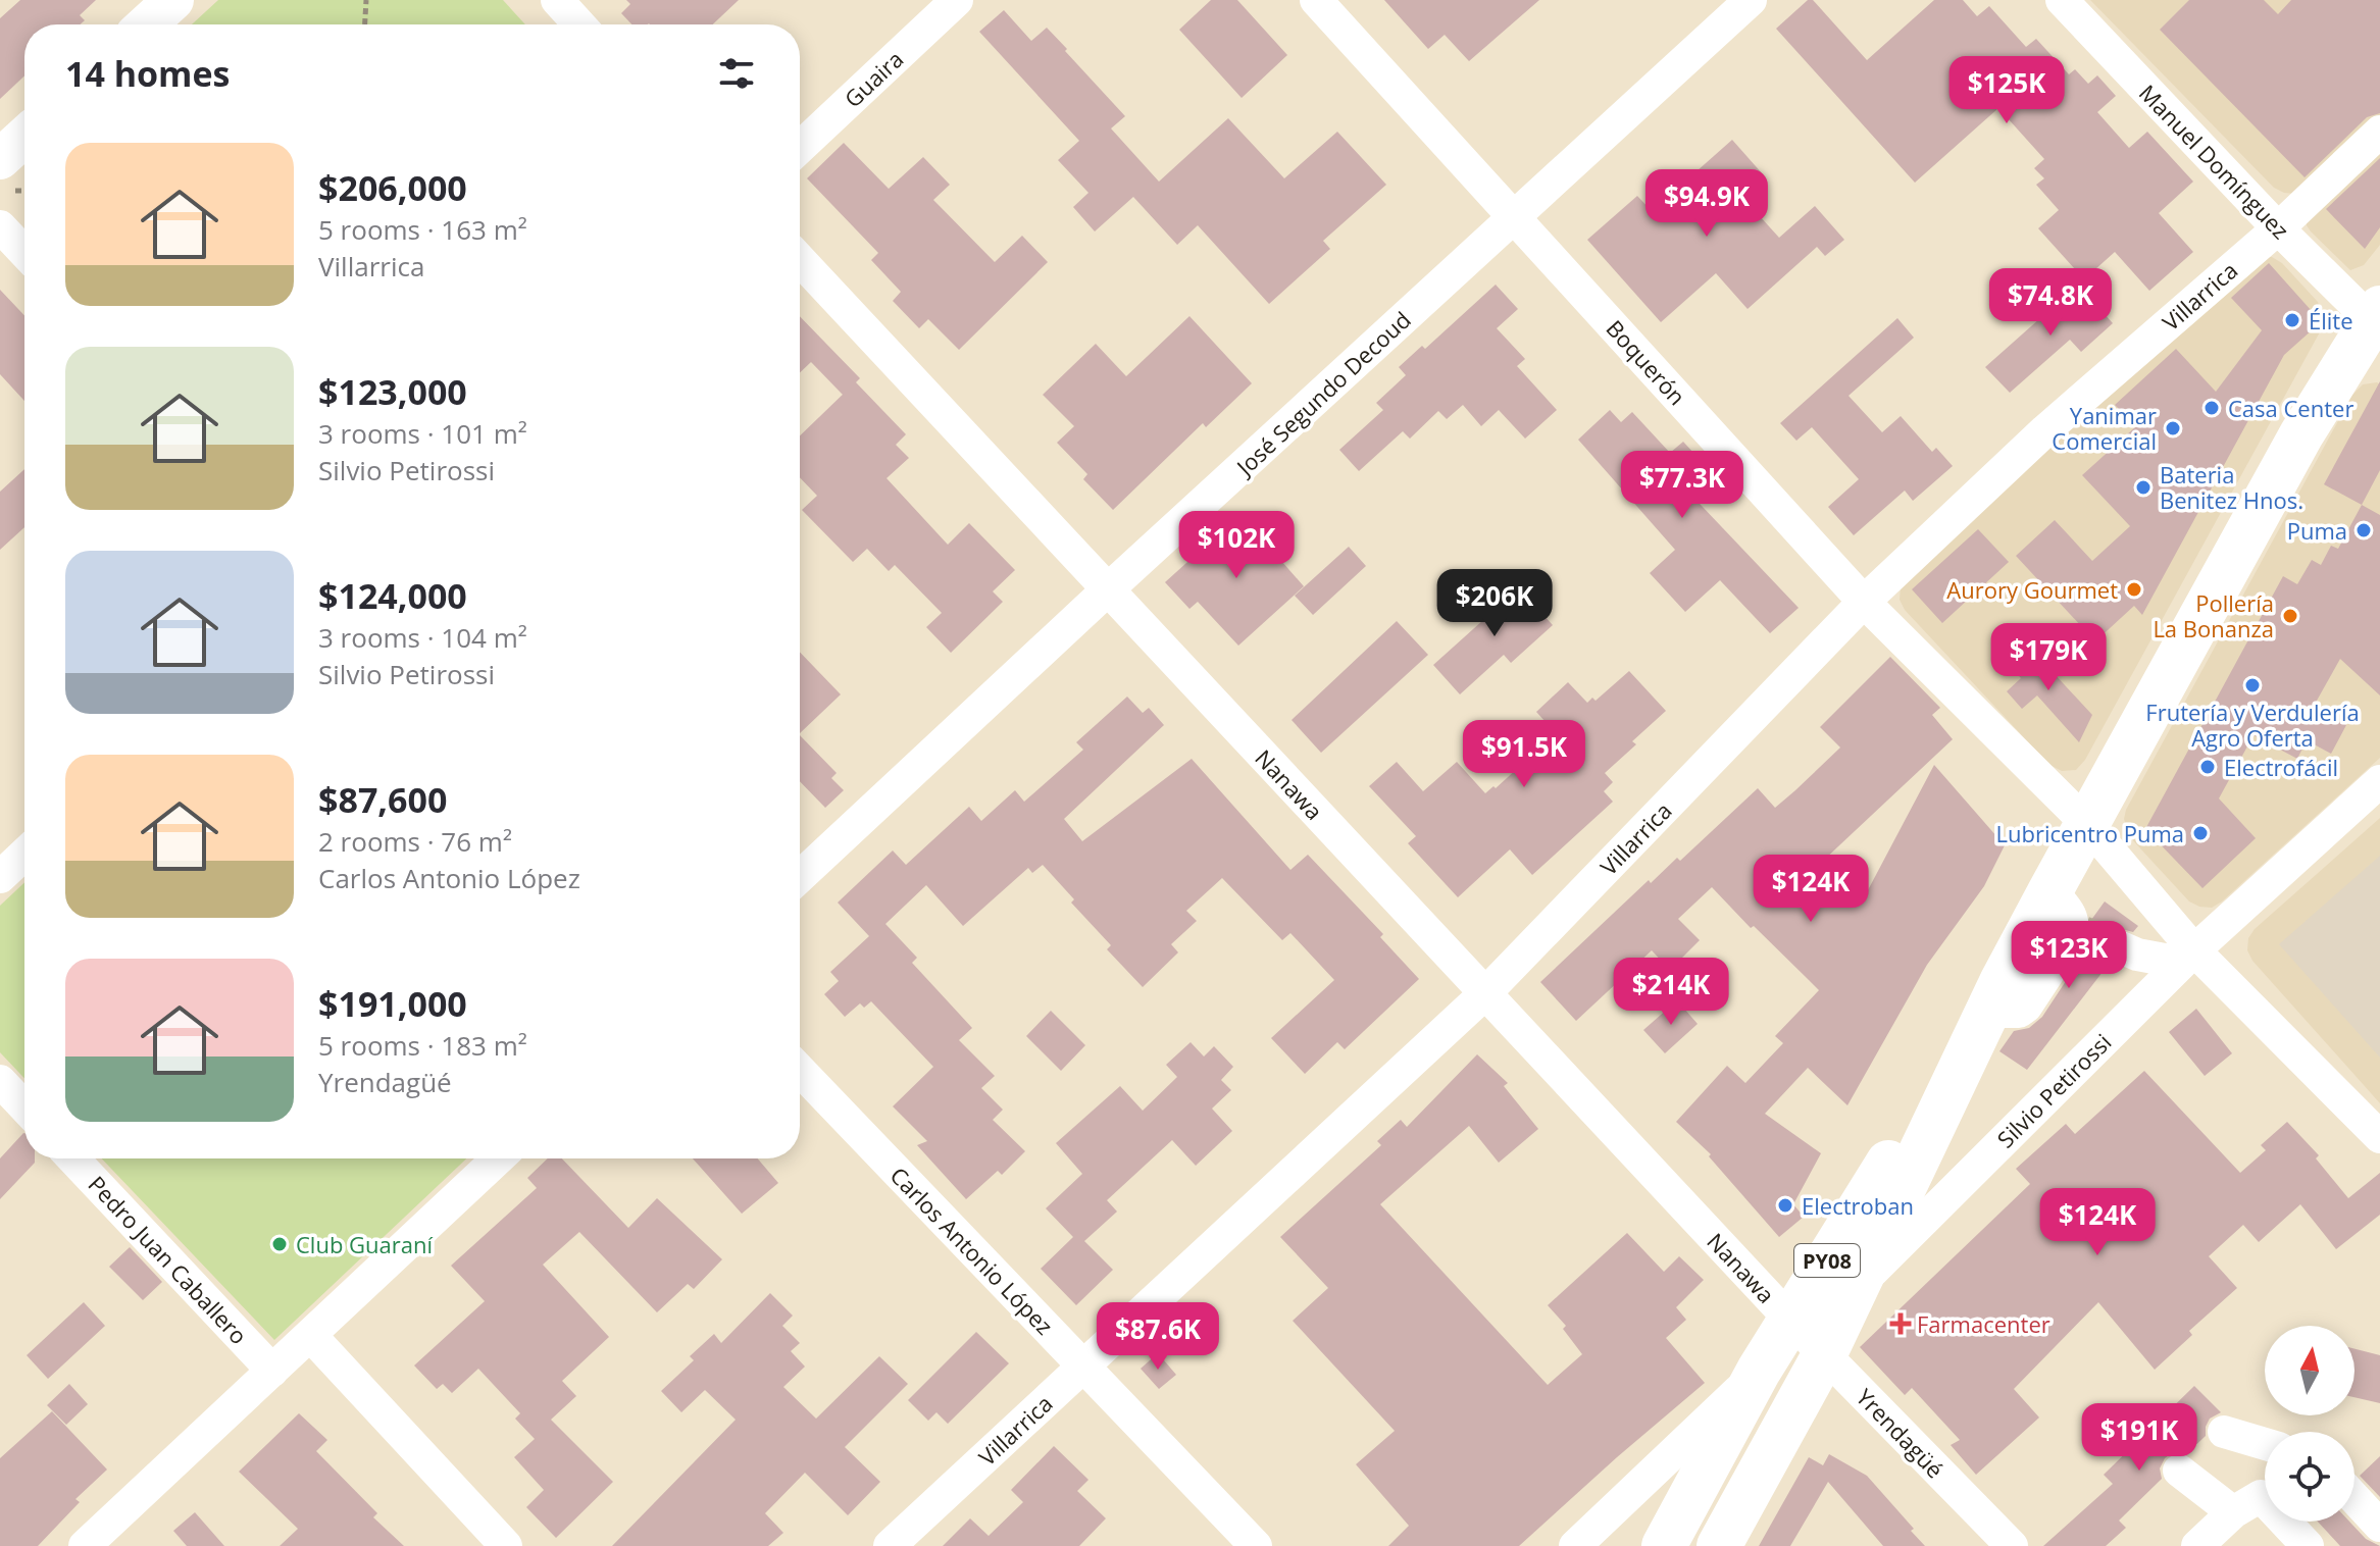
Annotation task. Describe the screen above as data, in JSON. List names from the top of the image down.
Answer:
{
  "streets": {
    "highway": ["PY08"],
    "street": [
      "Guaira",
      "Manuel Domínguez",
      "Villarrica",
      "Boquerón",
      "José Segundo Decoud",
      "Nanawa",
      "Silvio Petirossi",
      "Carlos Antonio López",
      "Pedro Juan Caballero",
      "Yrendagüé"
    ]
  },
  "crossings": [
    ["Manuel Domínguez", "Villarrica"],
    ["Manuel Domínguez", "PY08"],
    ["Villarrica", "Boquerón"],
    ["Villarrica", "Nanawa"],
    ["Villarrica", "Carlos Antonio López"],
    ["Boquerón", "José Segundo Decoud"],
    ["Boquerón", "Silvio Petirossi"],
    ["Boquerón", "PY08"],
    ["José Segundo Decoud", "Nanawa"],
    ["Nanawa", "Silvio Petirossi"],
    ["Nanawa", "PY08"],
    ["Nanawa", "Yrendagüé"],
    ["Silvio Petirossi", "PY08"],
    ["Silvio Petirossi", "Yrendagüé"],
    ["PY08", "Yrendagüé"]
  ],
  "places": {
    "other": [
      "Élite",
      "Casa Center",
      "Yanimar Comercial",
      "Bateria Benitez Hnos.",
      "Puma",
      "Aurory Gourmet",
      "Pollería La Bonanza",
      "Frutería y Verdulería Agro Oferta",
      "Electrofácil",
      "Lubricentro Puma",
      "Electroban",
      "Club Guaraní"
    ],
    "health": ["Farmacenter"]
  },
  "north": "top",
  "page": {
    "heading": "14 homes",
    "price": [
      "$125K",
      "$94.9K",
      "$74.8K",
      "$77.3K",
      "$102K",
      "$206K",
      "$179K",
      "$91.5K",
      "$124K",
      "$123K",
      "$214K",
      "$124K",
      "$87.6K",
      "$191K"
    ],
    "list": [
      {
        "name": "$206,000",
        "note": "5 rooms · 163 m² · Villarrica"
      },
      {
        "name": "$123,000",
        "note": "3 rooms · 101 m² · Silvio Petirossi"
      },
      {
        "name": "$124,000",
        "note": "3 rooms · 104 m² · Silvio Petirossi"
      },
      {
        "name": "$87,600",
        "note": "2 rooms · 76 m² · Carlos Antonio López"
      },
      {
        "name": "$191,000",
        "note": "5 rooms · 183 m² · Yrendagüé"
      }
    ]
  }
}
